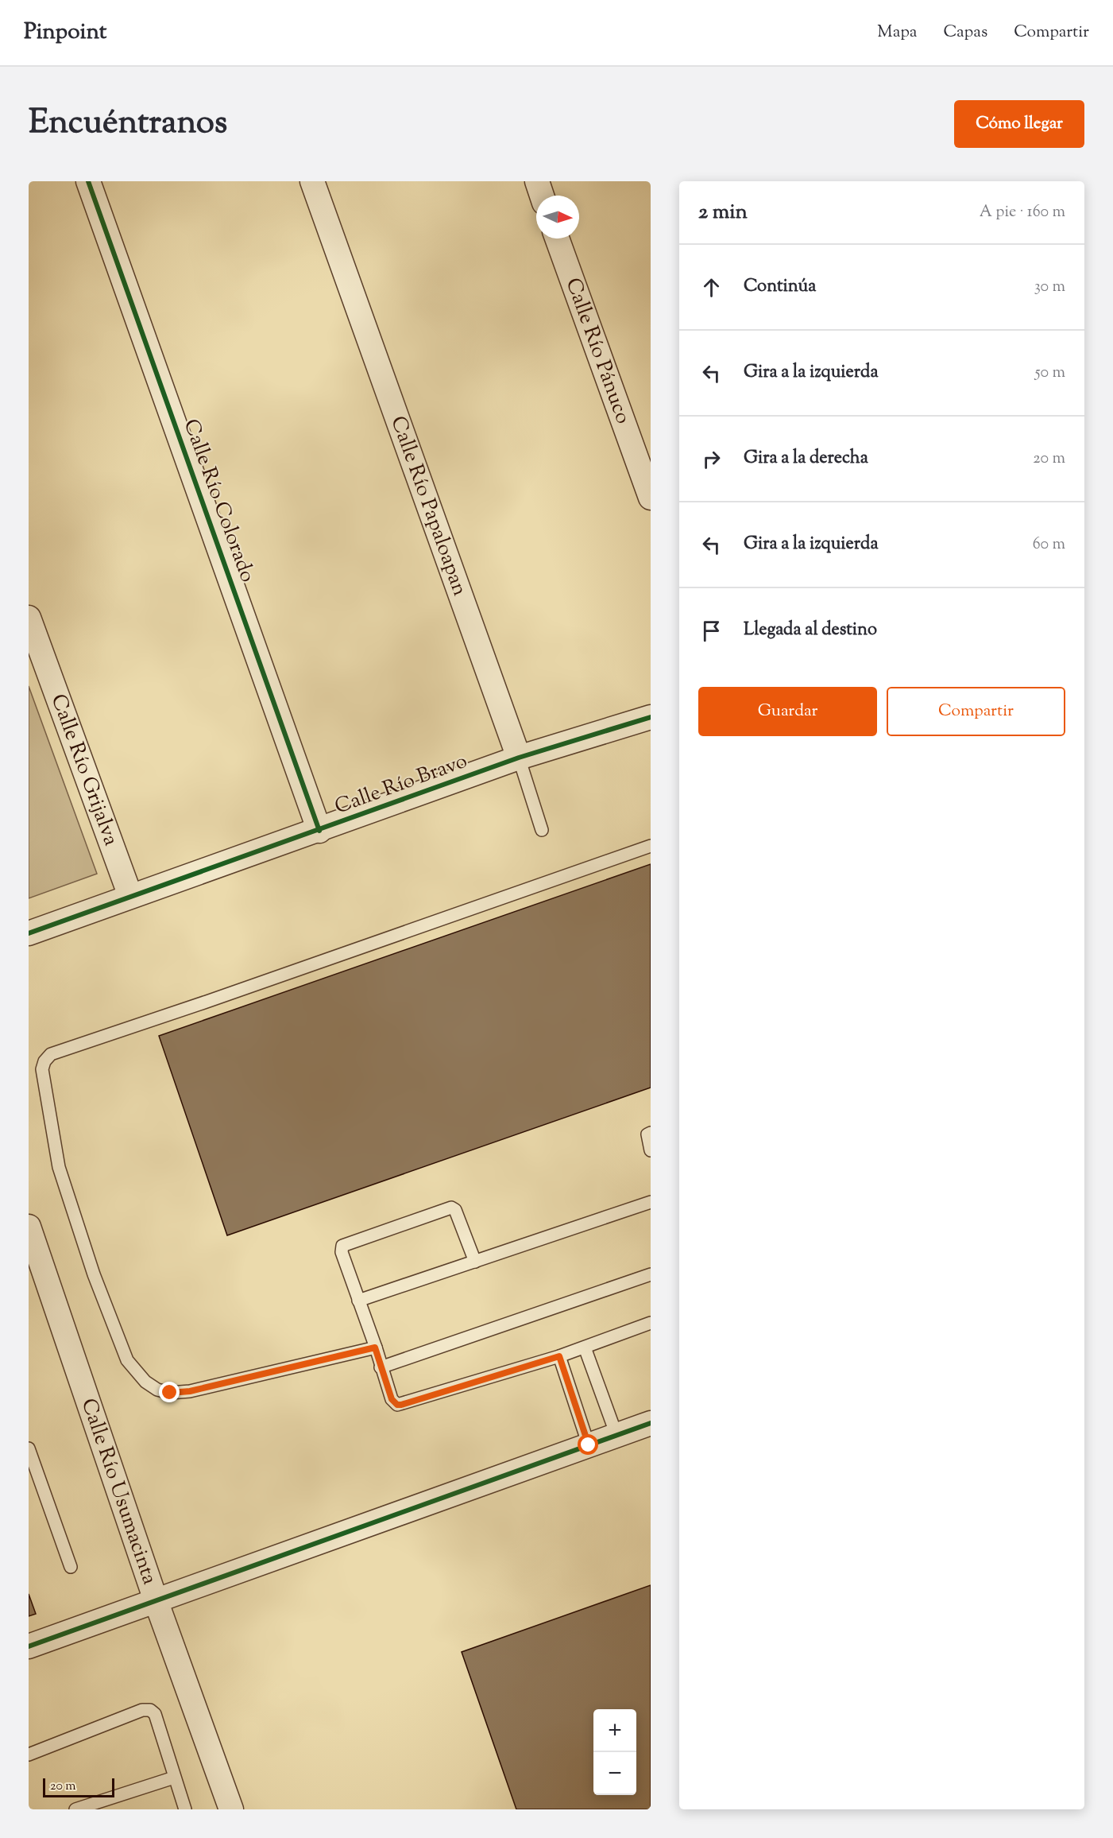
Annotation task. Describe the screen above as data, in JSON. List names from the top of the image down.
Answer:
{
  "streets": {
    "street": [
      "Calle Río Pánuco",
      "Calle Río Colorado",
      "Calle Río Papaloapan",
      "Calle Río Grijalva",
      "Calle Río Bravo",
      "Calle Río Usumacinta"
    ]
  },
  "crossings": [
    ["Calle Río Colorado", "Calle Río Bravo"],
    ["Calle Río Papaloapan", "Calle Río Bravo"],
    ["Calle Río Grijalva", "Calle Río Bravo"]
  ],
  "scale_bar": "20 m",
  "north": "right",
  "page": {
    "header": "Pinpoint",
    "nav": ["Mapa", "Capas", "Compartir"],
    "title": "Encuéntranos",
    "buttons": [
      "Cómo llegar",
      ["Guardar", "Compartir"]
    ],
    "heading": ["2 min", "A pie · 160 m"],
    "list": [
      ["Continúa", "30 m"],
      ["Gira a la izquierda", "50 m"],
      ["Gira a la derecha", "20 m"],
      ["Gira a la izquierda", "60 m"],
      "Llegada al destino"
    ],
    "map_buttons": ["+", "−"],
    "scale": "20 m"
  }
}
